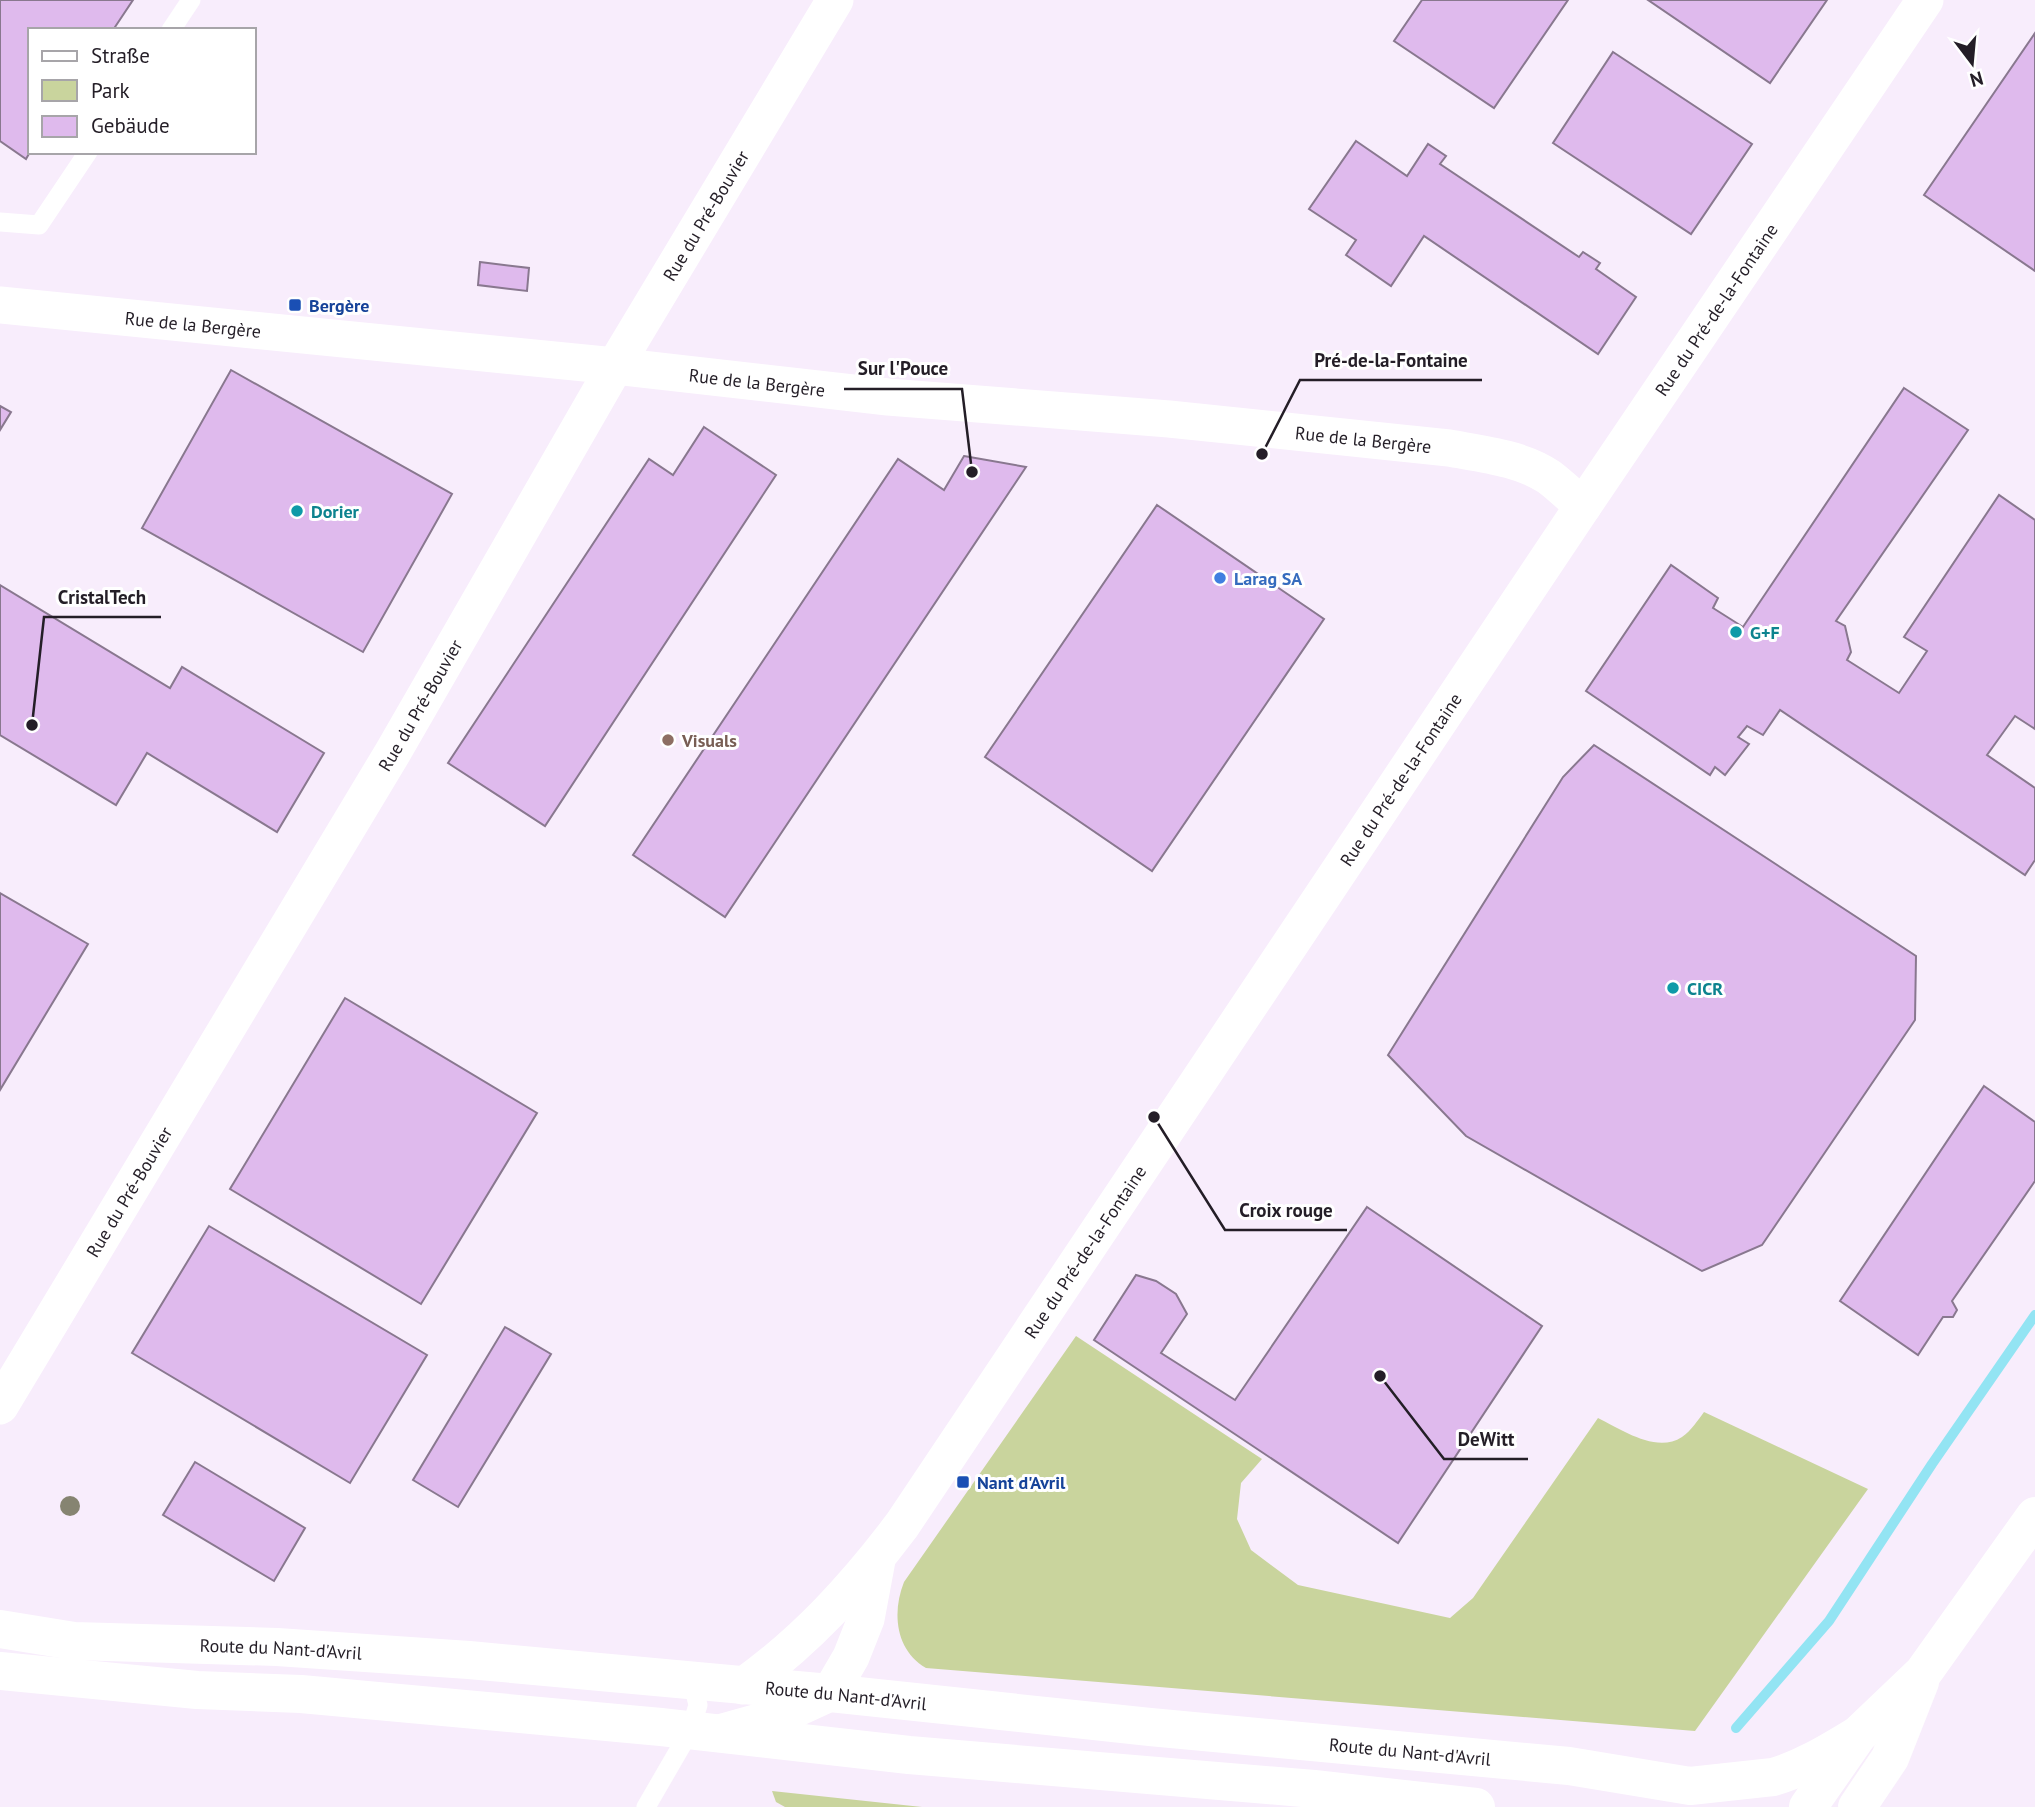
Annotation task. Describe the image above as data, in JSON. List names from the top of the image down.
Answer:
{
  "streets": {
    "main road": ["Route du Nant-d'Avril"],
    "street": ["Rue du Pré-Bouvier", "Rue du Pré-de-la-Fontaine", "Rue de la Bergère"]
  },
  "crossings": [
    ["Rue du Pré-Bouvier", "Rue de la Bergère"],
    ["Rue du Pré-de-la-Fontaine", "Rue de la Bergère"],
    ["Rue du Pré-de-la-Fontaine", "Route du Nant-d'Avril"]
  ],
  "places": {
    "transit": ["Bergère", "Nant d'Avril"],
    "other": [
      "Pré-de-la-Fontaine",
      "Sur l'Pouce",
      "Dorier",
      "Larag SA",
      "G+F",
      "CristalTech",
      "Visuals",
      "CICR",
      "Croix rouge",
      "DeWitt"
    ]
  },
  "legend": ["Straße", "Park", "Gebäude"],
  "north": "bottom"
}
